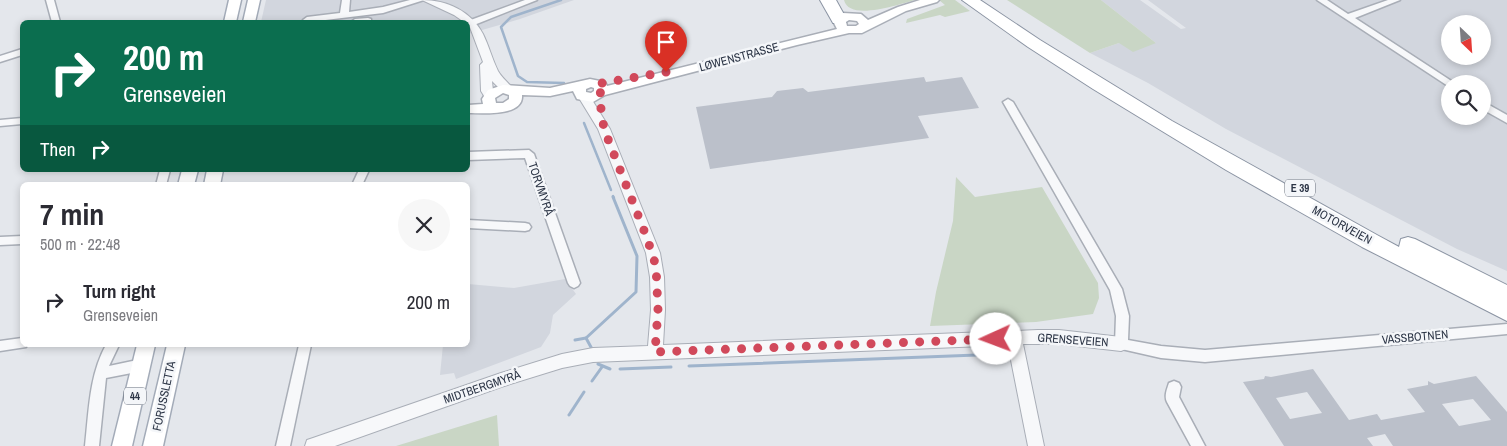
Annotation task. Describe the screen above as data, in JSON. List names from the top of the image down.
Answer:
{
  "streets": {
    "highway": ["E 39", "MOTORVEIEN"],
    "main road": ["LØWENSTRASSE", "44", "FORUSSLETTA"],
    "street": [
      "TORVMYRÅ",
      "VASSBOTNEN",
      "GRENSEVEIEN",
      "MIDTBERGMYRÅ"
    ]
  },
  "crossings": [
    ["VASSBOTNEN", "GRENSEVEIEN"],
    ["GRENSEVEIEN", "MIDTBERGMYRÅ"]
  ],
  "north": "bottom right",
  "page": {
    "turn": ["200 m", "Grenseveien"],
    "then": "Then",
    "heading": ["7 min", "500 m · 22:48"],
    "list": [
      {
        "name": "Turn right",
        "note": "Grenseveien",
        "value": "200 m"
      }
    ]
  }
}
